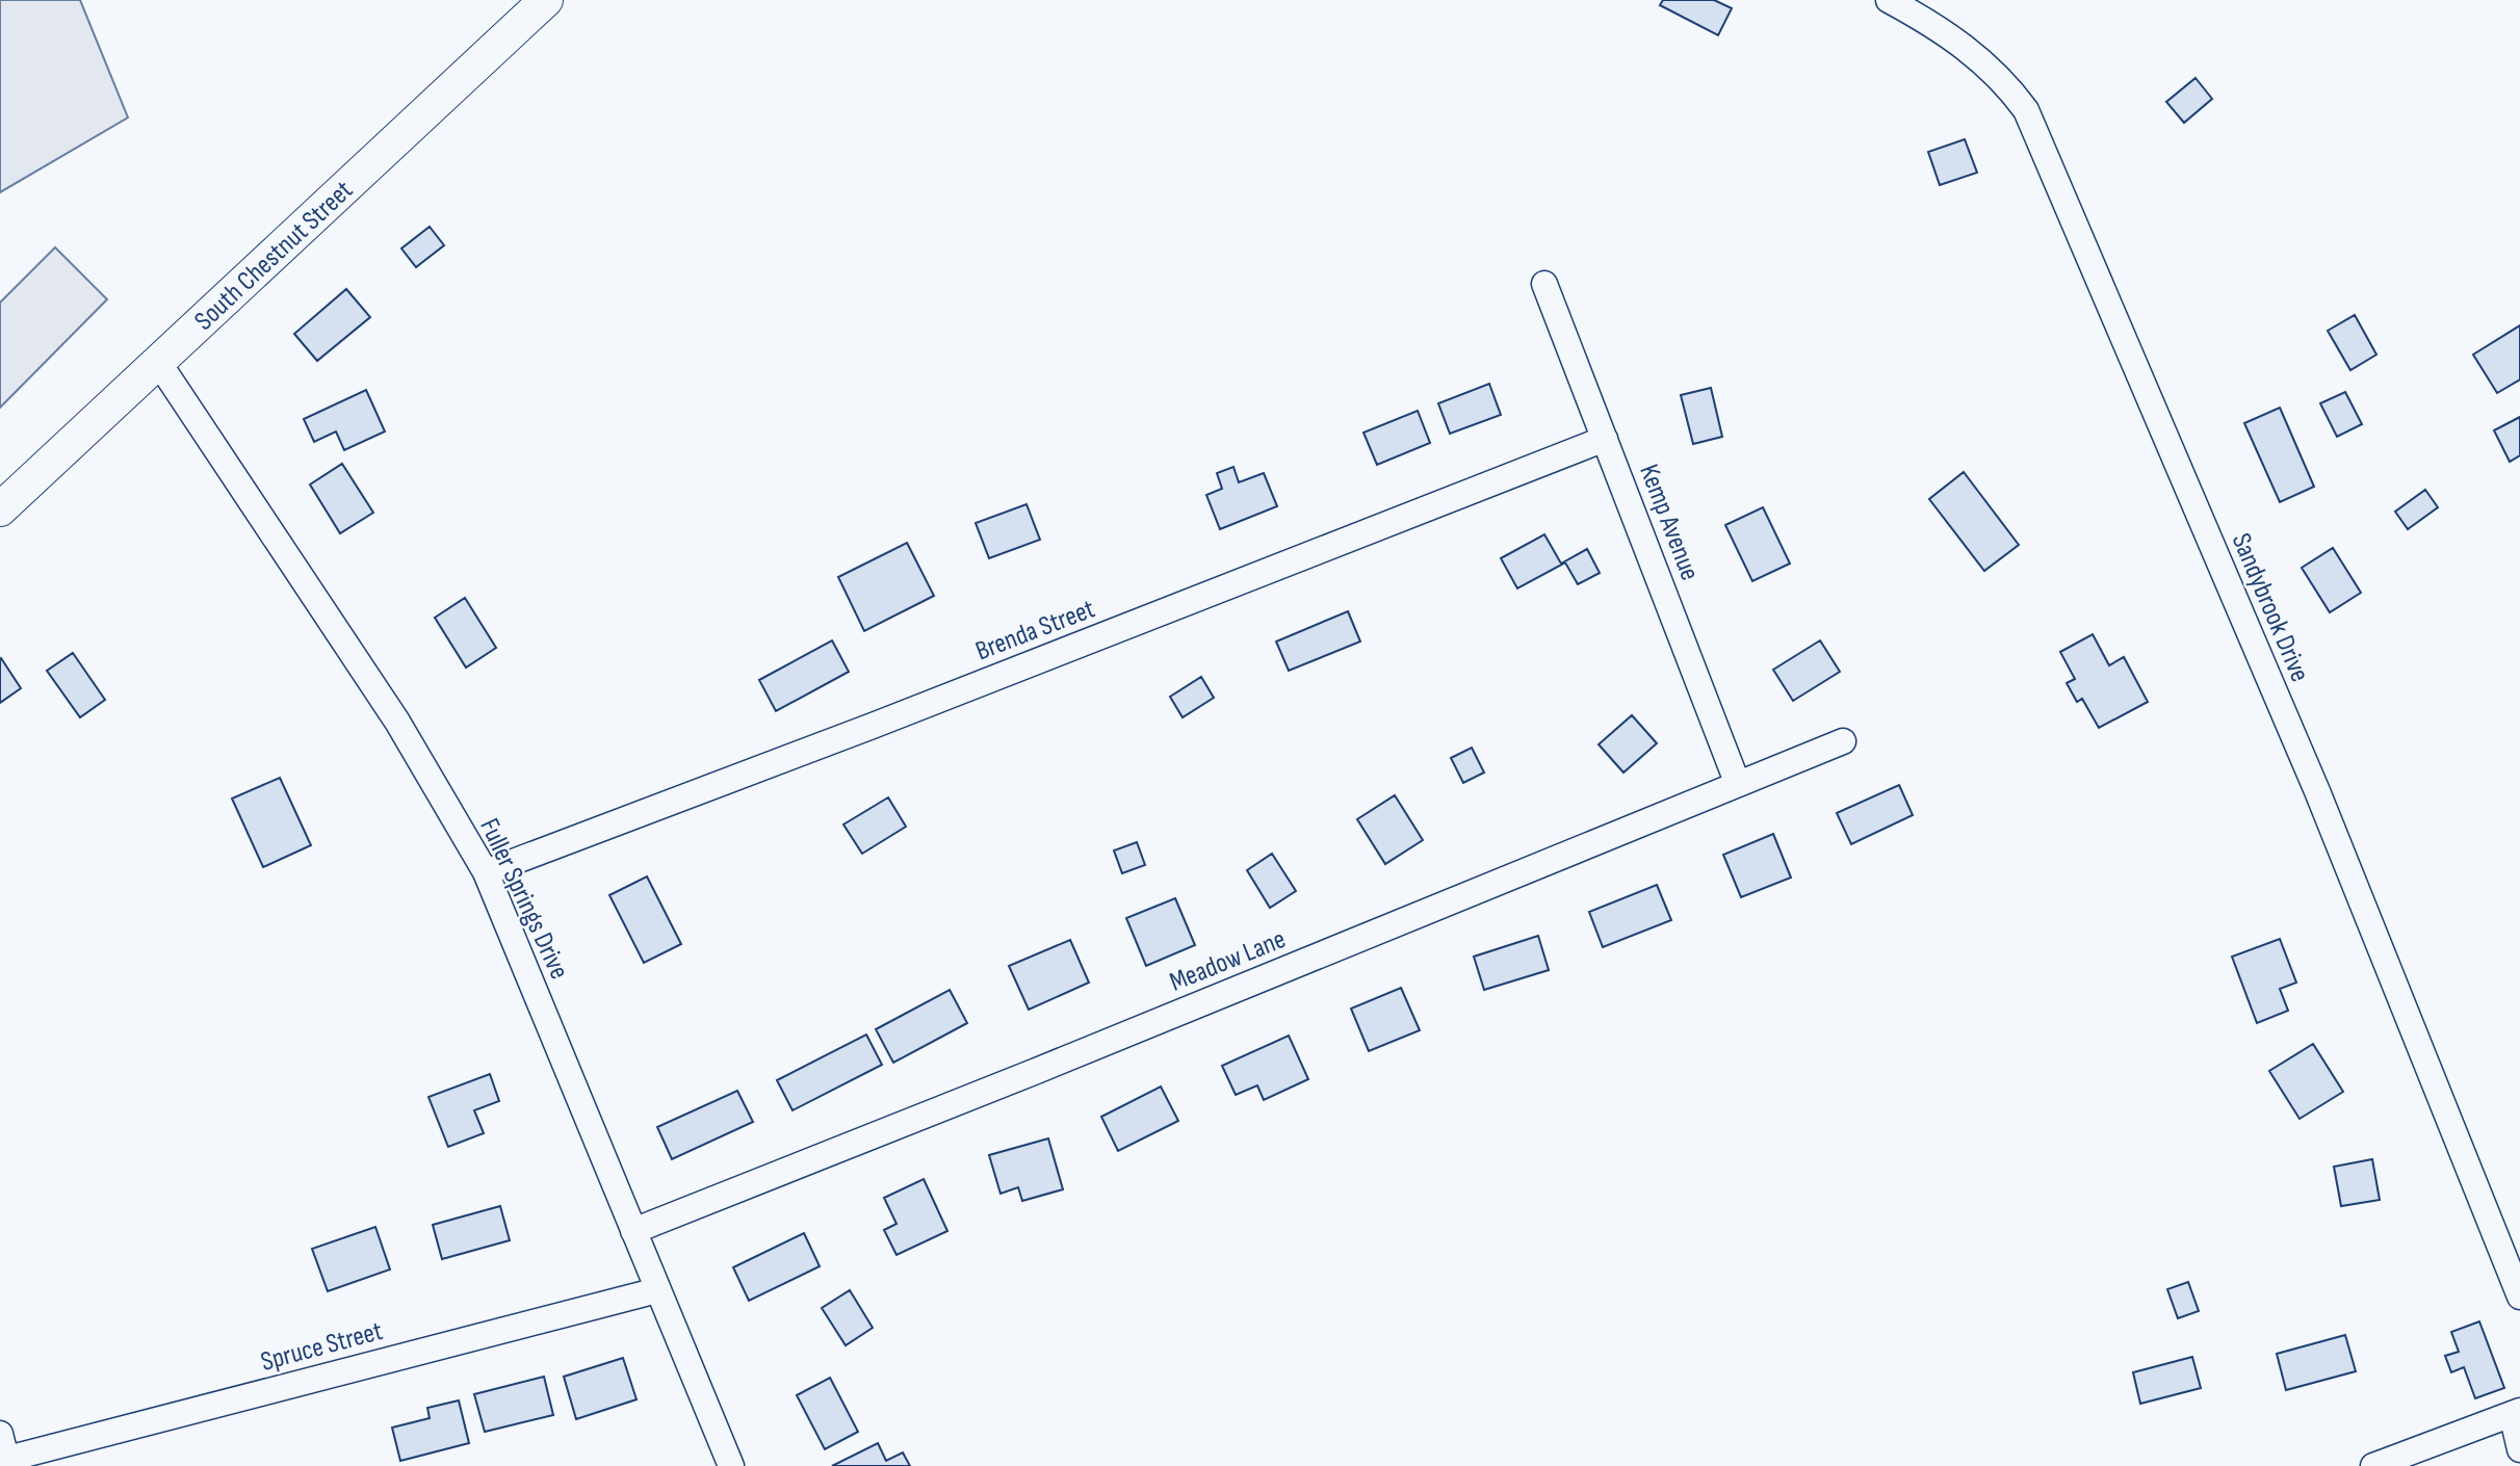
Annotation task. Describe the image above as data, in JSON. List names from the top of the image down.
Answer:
{
  "streets": {
    "main road": ["South Chestnut Street"],
    "street": [
      "Kemp Avenue",
      "Sandybrook Drive",
      "Brenda Street",
      "Fuller Springs Drive",
      "Meadow Lane",
      "Spruce Street"
    ]
  },
  "crossings": [
    ["South Chestnut Street", "Fuller Springs Drive"],
    ["Kemp Avenue", "Brenda Street"],
    ["Kemp Avenue", "Meadow Lane"],
    ["Brenda Street", "Fuller Springs Drive"],
    ["Fuller Springs Drive", "Meadow Lane"],
    ["Fuller Springs Drive", "Spruce Street"]
  ]
}
